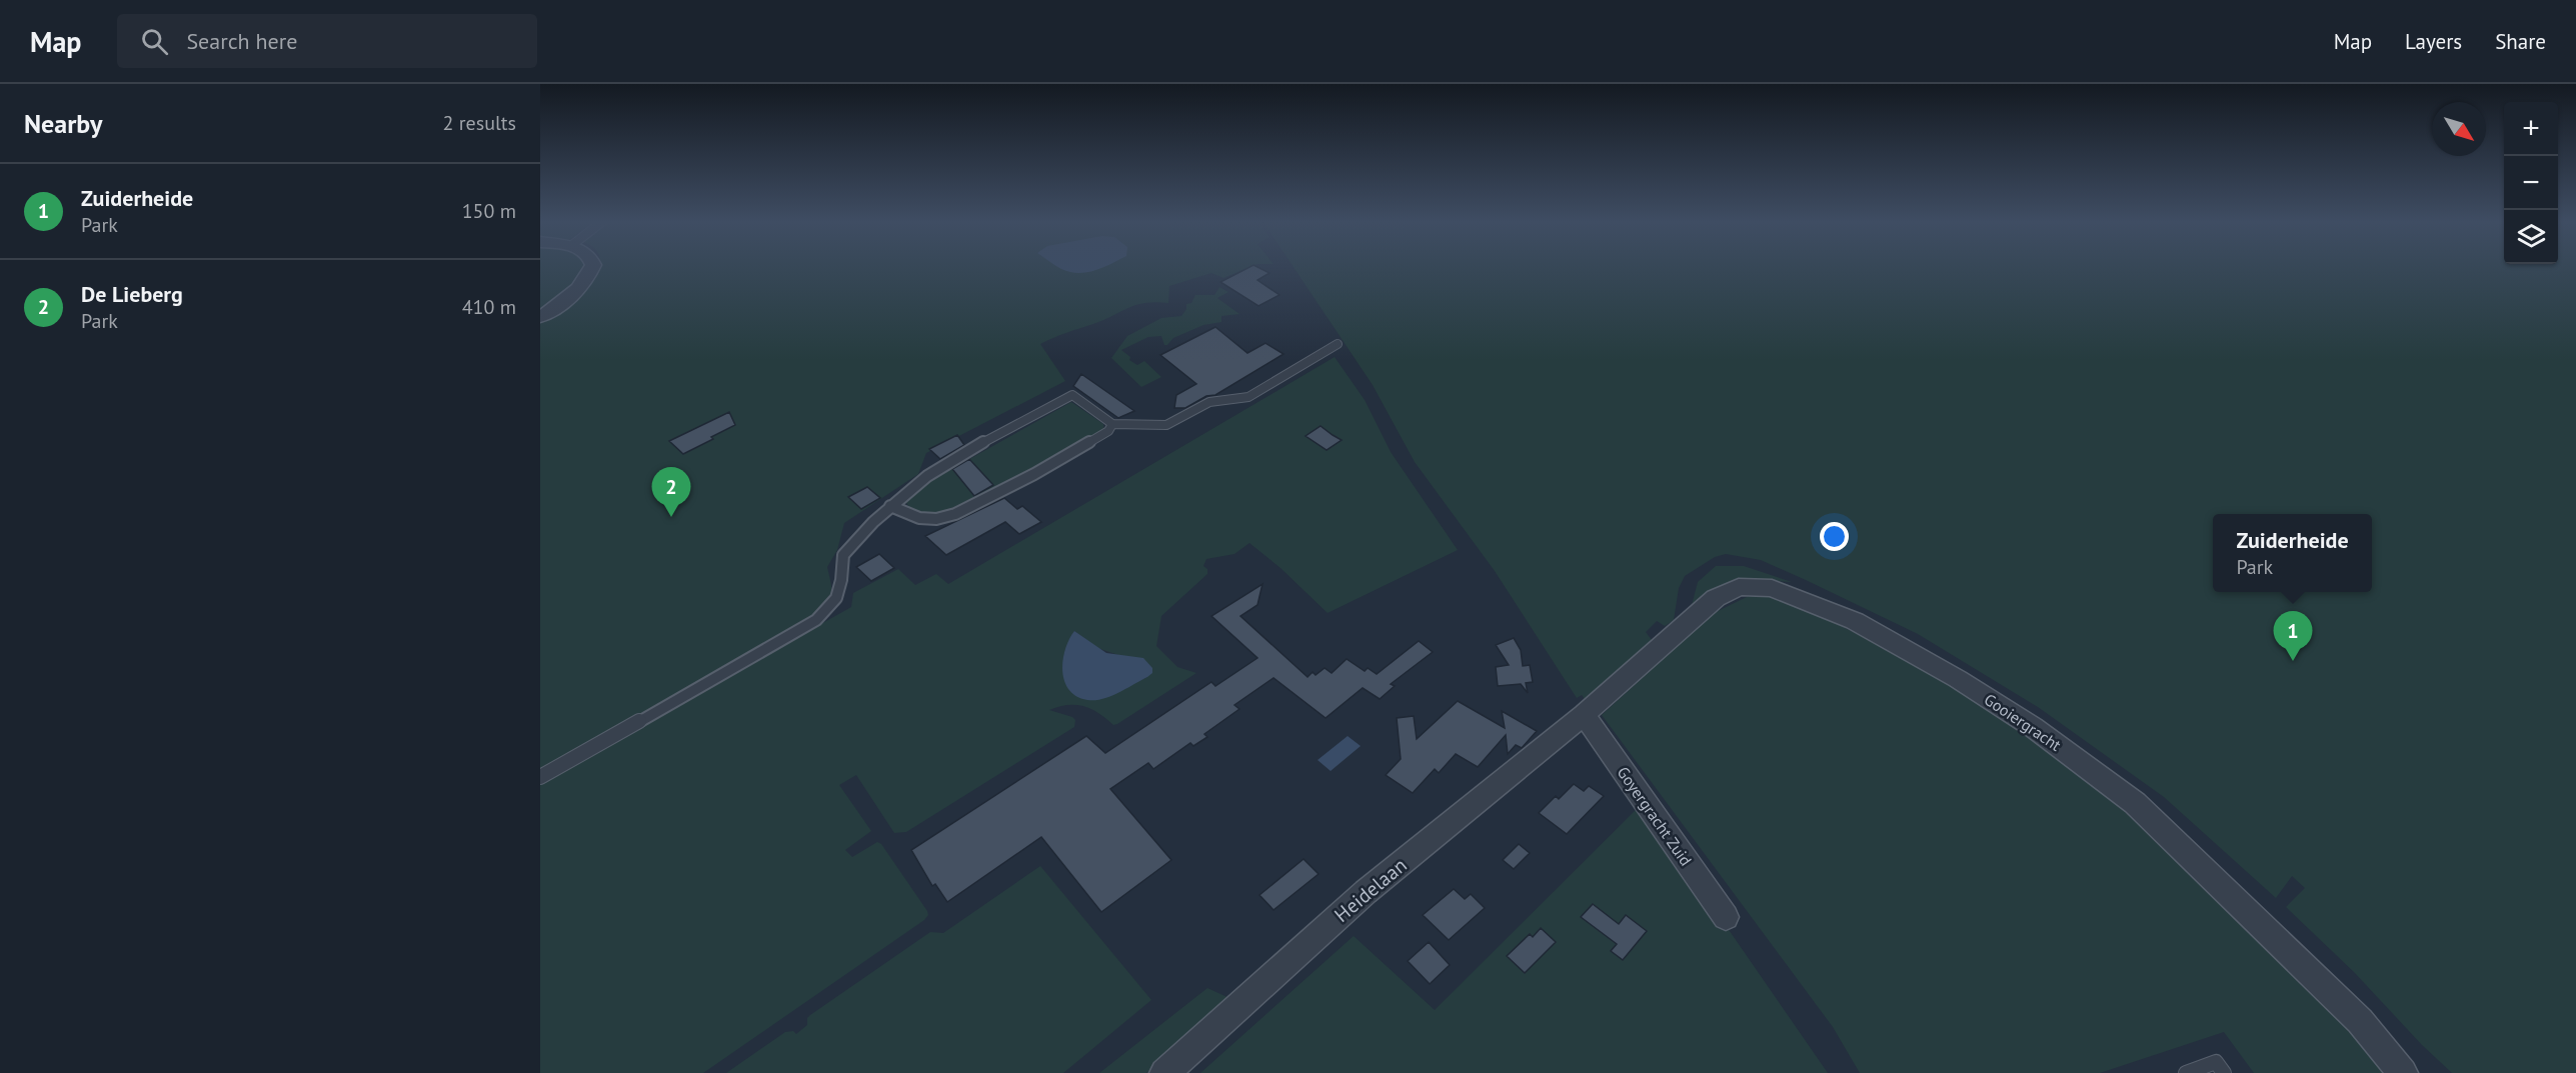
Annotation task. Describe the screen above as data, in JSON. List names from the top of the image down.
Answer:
{
  "streets": {
    "street": ["Gooiergracht", "Goyergracht Zuid", "Heidelaan"]
  },
  "crossings": [
    ["Gooiergracht", "Goyergracht Zuid"],
    ["Gooiergracht", "Heidelaan"],
    ["Goyergracht Zuid", "Heidelaan"]
  ],
  "north": "bottom right",
  "page": {
    "header": "Map",
    "search": "Search here",
    "nav": ["Map", "Layers", "Share"],
    "heading": ["Nearby", "2 results"],
    "map_buttons": ["+", "−"],
    "list": [
      {
        "mark": "1",
        "name": "Zuiderheide",
        "note": "Park",
        "value": "150 m"
      },
      {
        "mark": "2",
        "name": "De Lieberg",
        "note": "Park",
        "value": "410 m"
      }
    ],
    "pins": ["2", "1"],
    "popup": ["Zuiderheide", "Park"]
  }
}
